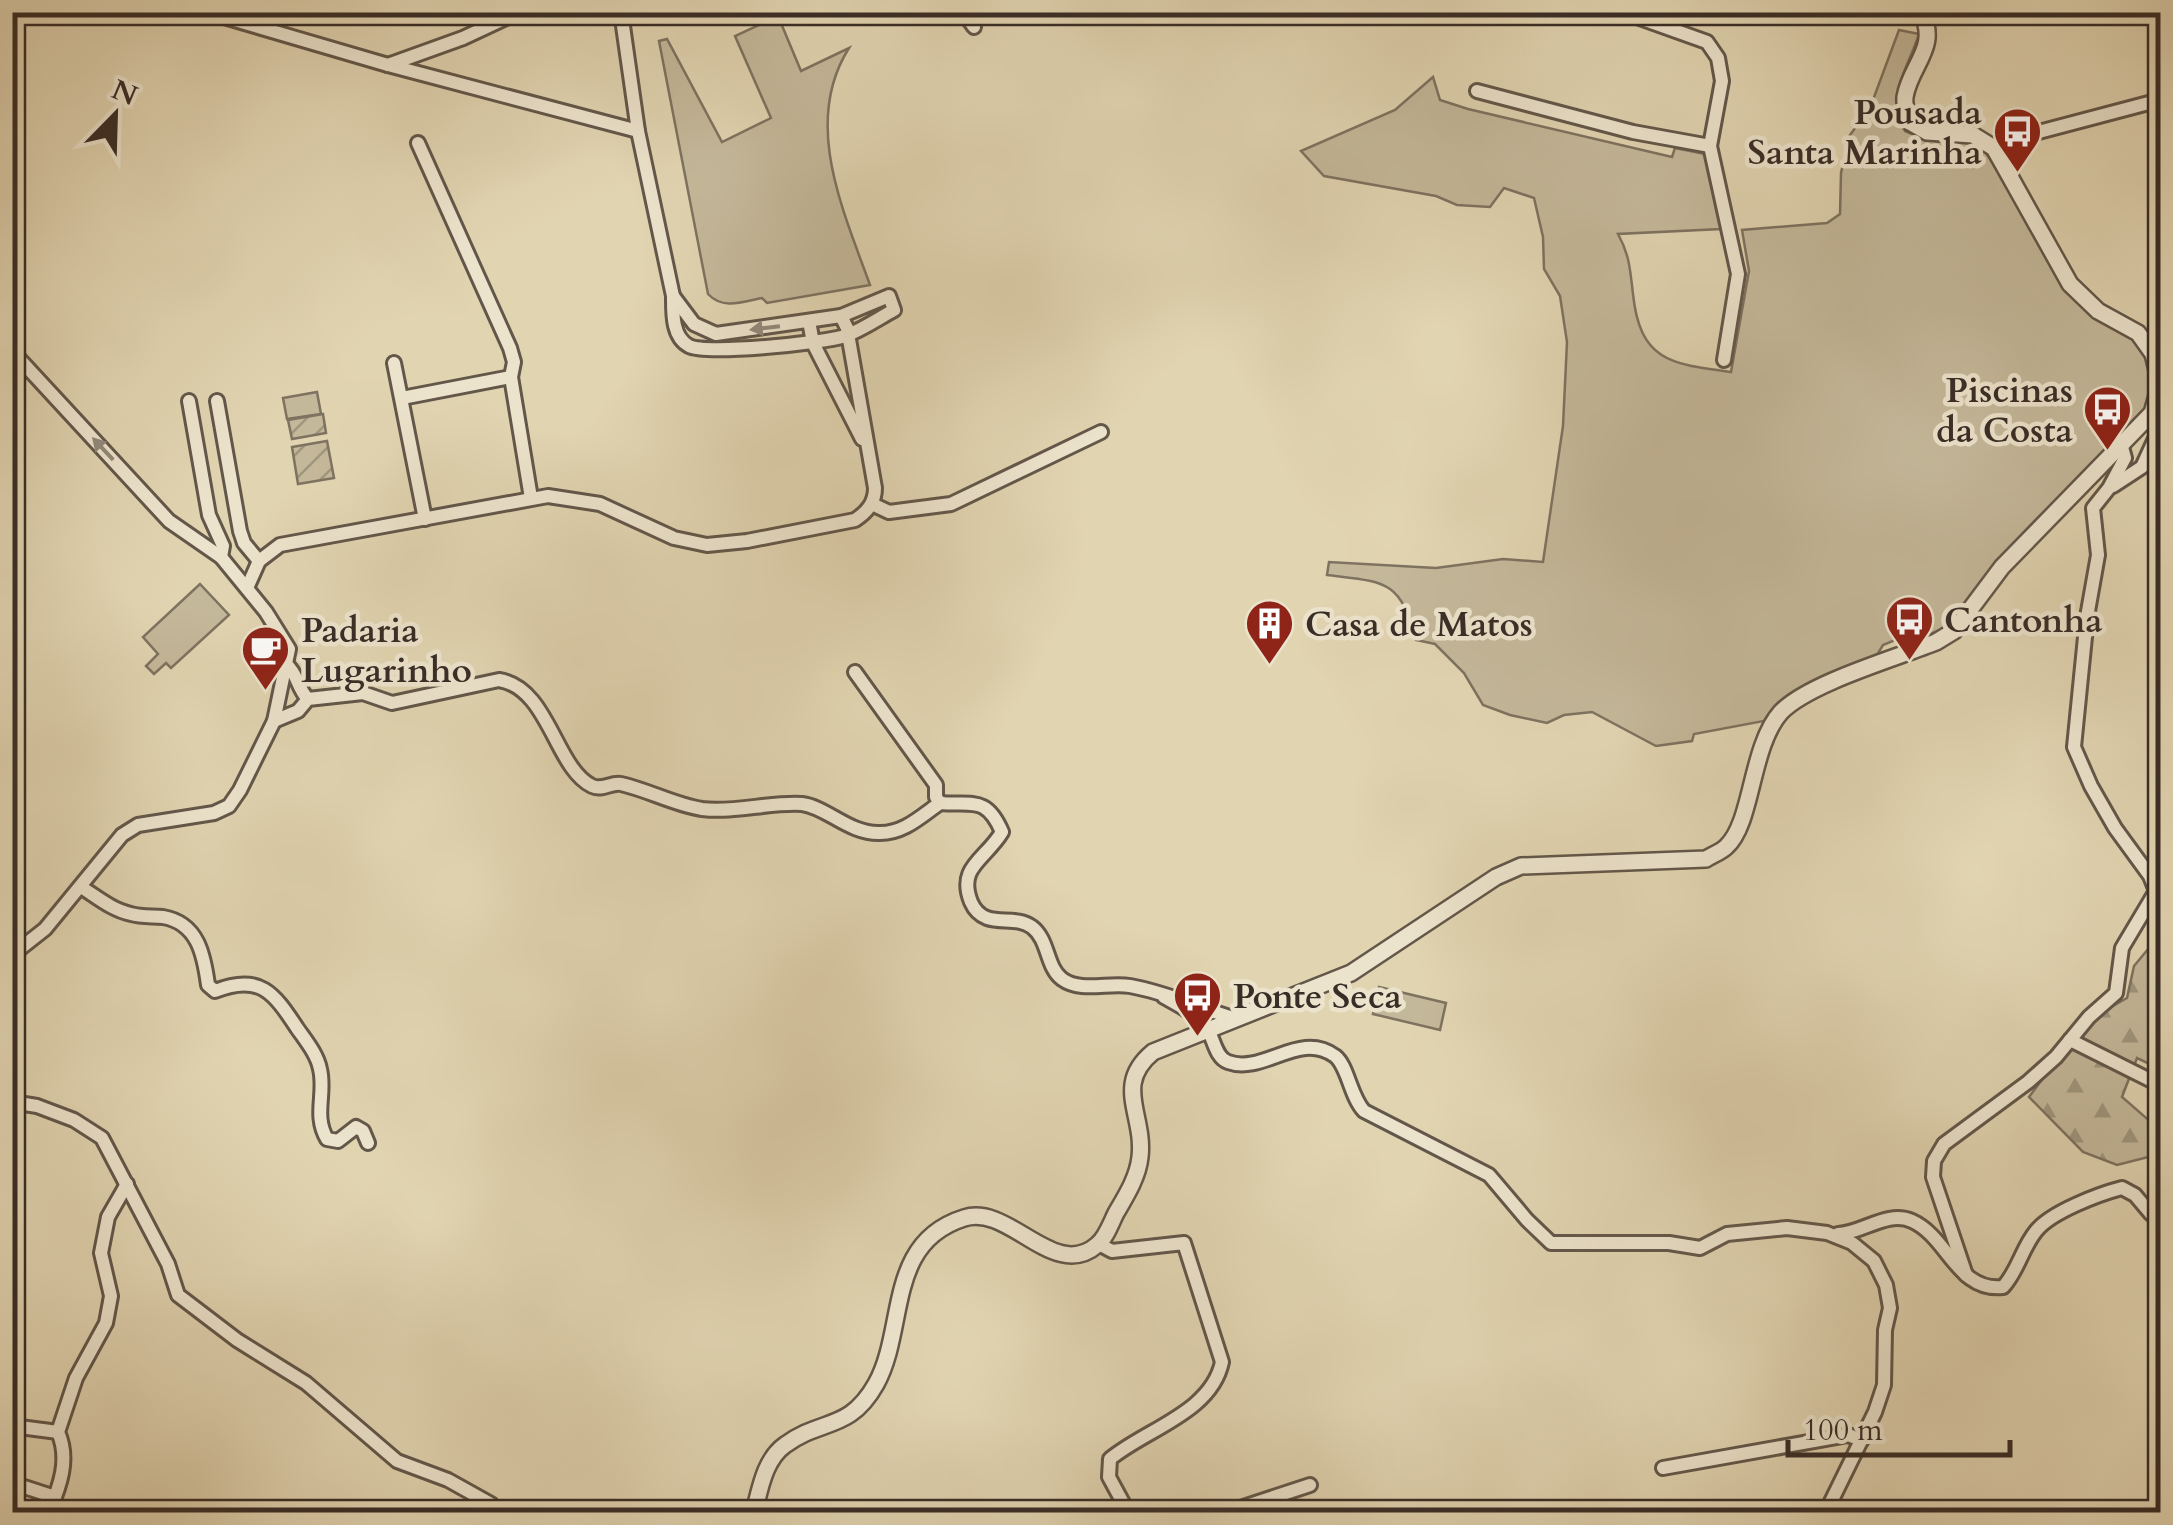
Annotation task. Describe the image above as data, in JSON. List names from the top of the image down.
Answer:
{
  "places": {
    "bus stop": [
      "Pousada Santa Marinha",
      "Piscinas da Costa",
      "Cantonha",
      "Ponte Seca"
    ],
    "building": ["Casa de Matos"],
    "cafe": ["Padaria Lugarinho"]
  },
  "scale_bar": "100 m",
  "north": "top right"
}
